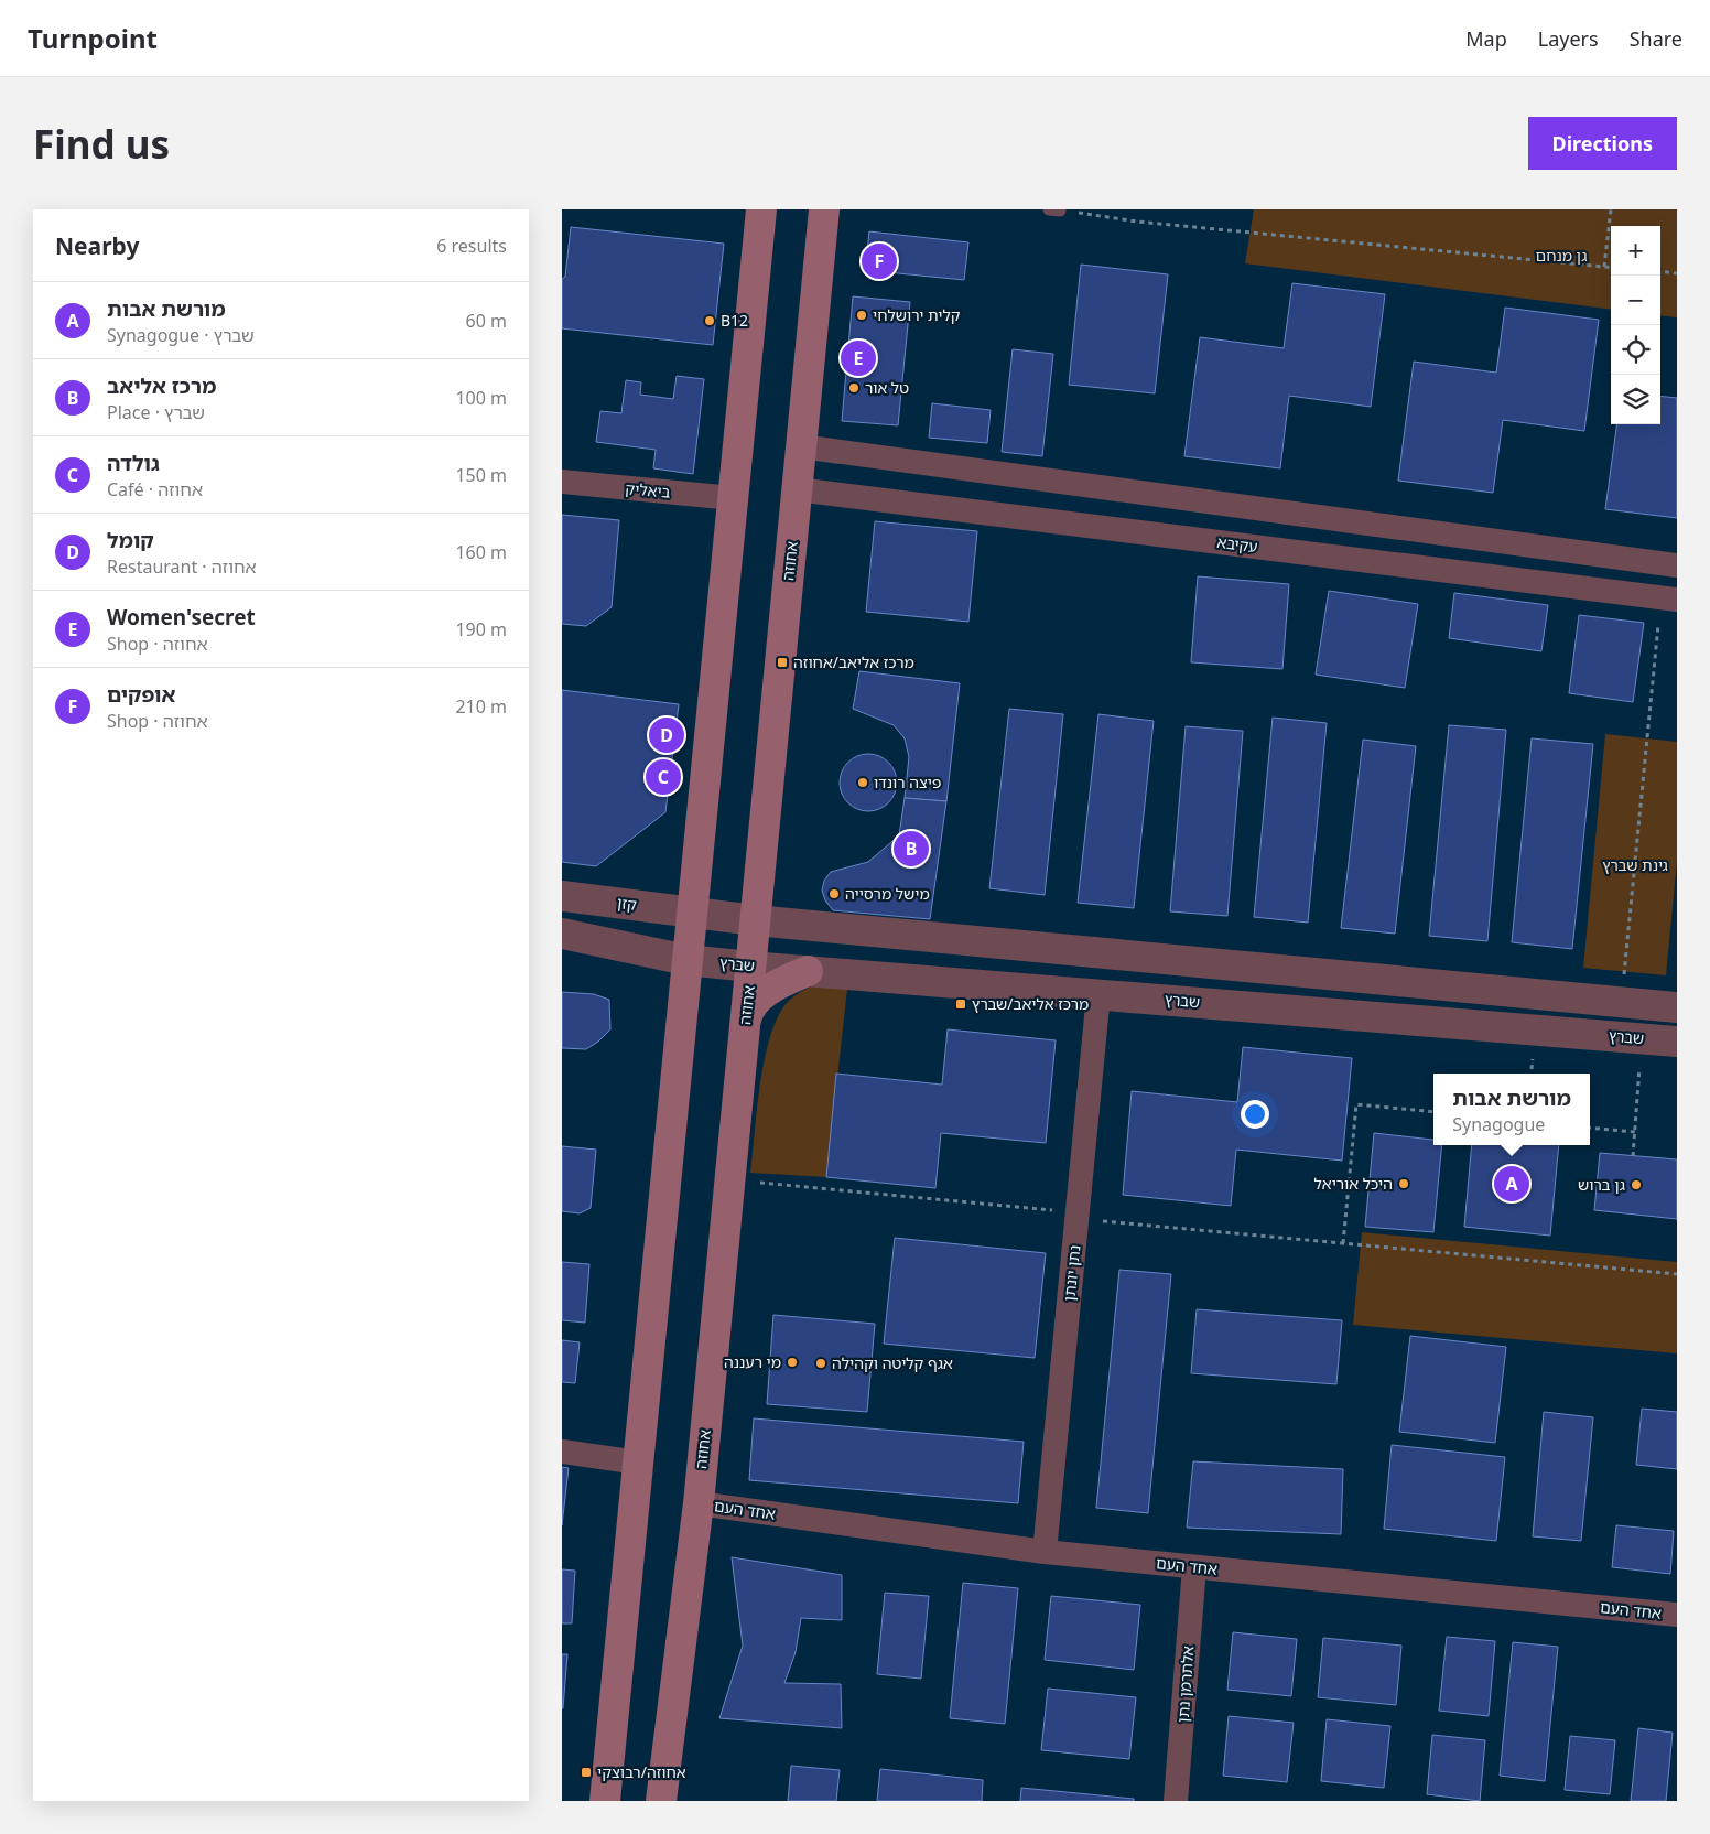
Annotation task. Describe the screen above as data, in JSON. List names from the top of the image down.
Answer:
{
  "streets": {
    "main road": ["אחוזה"],
    "street": [
      "ביאליק",
      "עקיבא",
      "קזן",
      "שברץ",
      "נתן יונתן",
      "אחד העם",
      "אלתרמן נתן"
    ]
  },
  "crossings": [
    ["עקיבא", "אחוזה"],
    ["אחוזה", "שברץ"],
    ["אחוזה", "אחד העם"],
    ["שברץ", "נתן יונתן"],
    ["נתן יונתן", "אחד העם"],
    ["אחד העם", "אלתרמן נתן"]
  ],
  "parks": ["גן מנחם", "גינת שברץ"],
  "places": {
    "other": [
      "קלית ירושלחי",
      "B12",
      "טל אור",
      "פיצה רונדו",
      "מישל מרסייה",
      "היכל אוריאל",
      "גן ברוש",
      "מי רעננה",
      "אגף קליטה וקהילה"
    ],
    "transit": ["מרכז אליאב/אחוזה", "מרכז אליאב/שברץ", "אחוזה/רבוצקי"]
  },
  "page": {
    "header": "Turnpoint",
    "nav": ["Map", "Layers", "Share"],
    "buttons": "Directions",
    "title": "Find us",
    "heading": ["Nearby", "6 results"],
    "map_buttons": ["+", "−"],
    "pins": [
      "F",
      "E",
      "D",
      "C",
      "B",
      "A"
    ],
    "list": [
      {
        "mark": "A",
        "name": "מורשת אבות",
        "note": "Synagogue · שברץ",
        "value": "60 m"
      },
      {
        "mark": "B",
        "name": "מרכז אליאב",
        "note": "Place · שברץ",
        "value": "100 m"
      },
      {
        "mark": "C",
        "name": "גולדה",
        "note": "Café · אחוזה",
        "value": "150 m"
      },
      {
        "mark": "D",
        "name": "קומל",
        "note": "Restaurant · אחוזה",
        "value": "160 m"
      },
      {
        "mark": "E",
        "name": "Women'secret",
        "note": "Shop · אחוזה",
        "value": "190 m"
      },
      {
        "mark": "F",
        "name": "אופקים",
        "note": "Shop · אחוזה",
        "value": "210 m"
      }
    ],
    "popup": ["מורשת אבות", "Synagogue"]
  }
}
